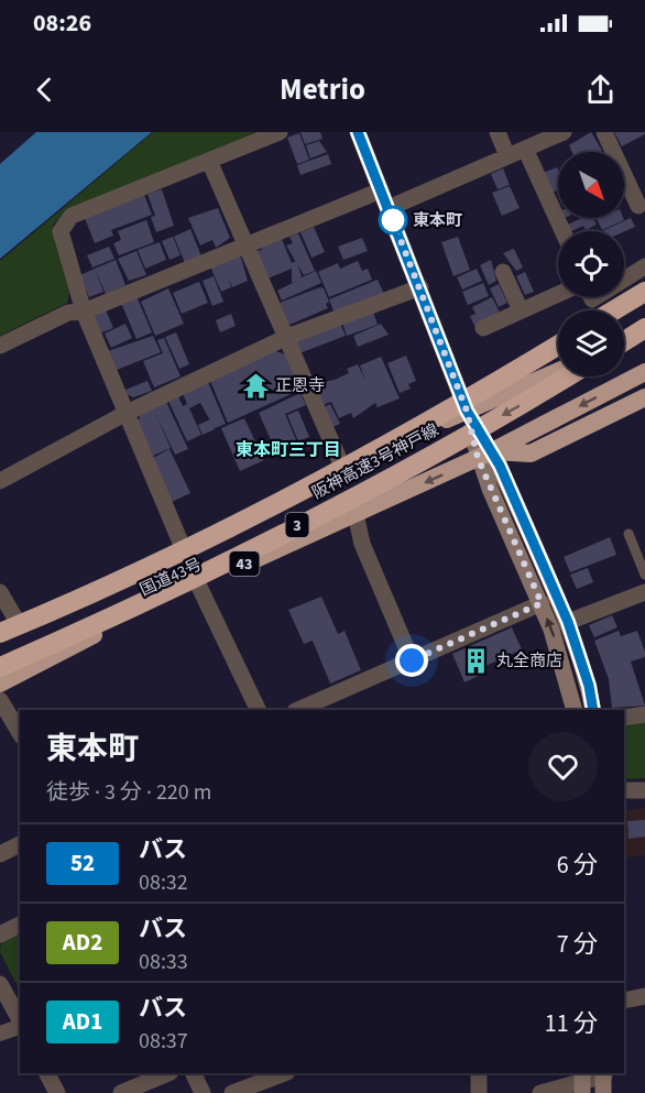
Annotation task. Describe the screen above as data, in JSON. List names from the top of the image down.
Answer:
{
  "streets": {
    "highway": [
      "阪神高速3号神戸線",
      "3",
      "43",
      "国道43号"
    ]
  },
  "crossings": [
    ["阪神高速3号神戸線", "国道43号"]
  ],
  "districts": ["東本町三丁目"],
  "places": {
    "other": ["東本町"],
    "temple": ["正恩寺"],
    "building": ["丸全商店"]
  },
  "lines": ["bus line 52"],
  "north": "bottom right",
  "page": {
    "status": "08:26",
    "header": "Metrio",
    "heading": ["東本町", "徒歩 · 3 分 · 220 m"],
    "list": [
      {
        "mark": "52",
        "name": "バス",
        "note": "08:32",
        "value": "6 分"
      },
      {
        "mark": "AD2",
        "name": "バス",
        "note": "08:33",
        "value": "7 分"
      },
      {
        "mark": "AD1",
        "name": "バス",
        "note": "08:37",
        "value": "11 分"
      }
    ]
  }
}
